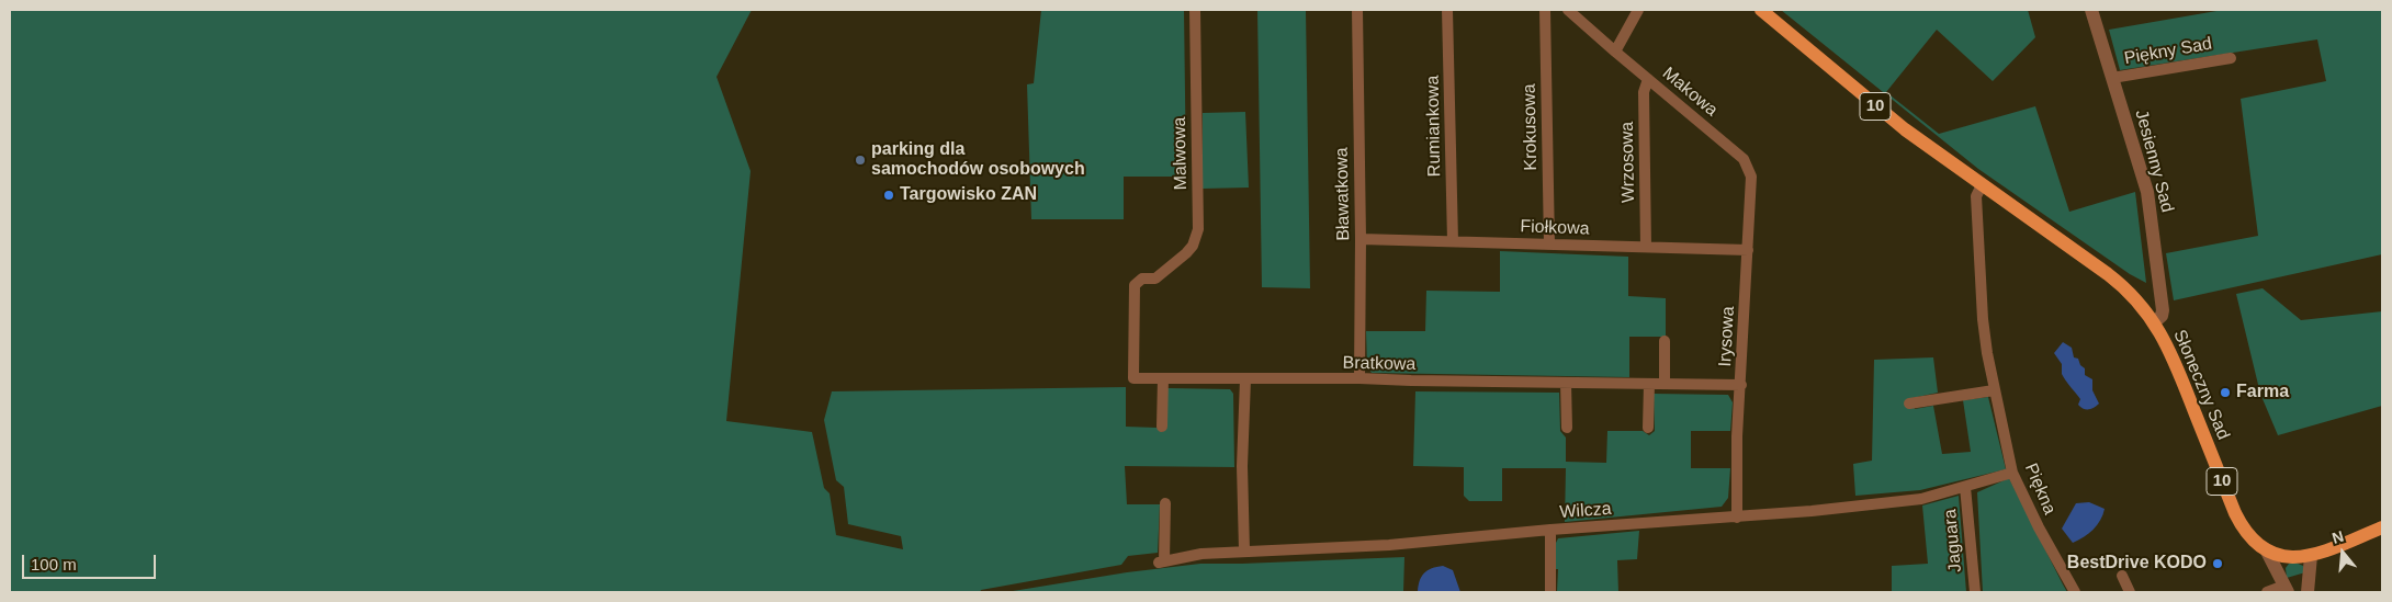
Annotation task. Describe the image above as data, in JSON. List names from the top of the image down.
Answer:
{
  "streets": {
    "main road": ["10", "Słoneczny Sad"],
    "street": [
      "Piękny Sad",
      "Makowa",
      "Rumiankowa",
      "Krokusowa",
      "Malwowa",
      "Jesienny Sad",
      "Wrzosowa",
      "Bławatkowa",
      "Fiołkowa",
      "Irysowa",
      "Bratkowa",
      "Piękna",
      "Wilcza",
      "Jaguara"
    ]
  },
  "crossings": [
    ["Piękny Sad", "Jesienny Sad"],
    ["Makowa", "Wrzosowa"],
    ["Makowa", "Irysowa"],
    ["10", "Słoneczny Sad"],
    ["10", "Piękna"],
    ["Rumiankowa", "Fiołkowa"],
    ["Krokusowa", "Fiołkowa"],
    ["Malwowa", "Bratkowa"],
    ["Jesienny Sad", "Słoneczny Sad"],
    ["Wrzosowa", "Fiołkowa"],
    ["Bławatkowa", "Fiołkowa"],
    ["Bławatkowa", "Bratkowa"],
    ["Fiołkowa", "Irysowa"],
    ["Irysowa", "Bratkowa"],
    ["Irysowa", "Wilcza"],
    ["Słoneczny Sad", "Piękna"],
    ["Piękna", "Wilcza"],
    ["Wilcza", "Jaguara"]
  ],
  "places": [
    "parking dla samochodów osobowych",
    "Targowisko ZAN",
    "Farma",
    "BestDrive KODO"
  ],
  "scale_bar": "100 m",
  "north": "top"
}
